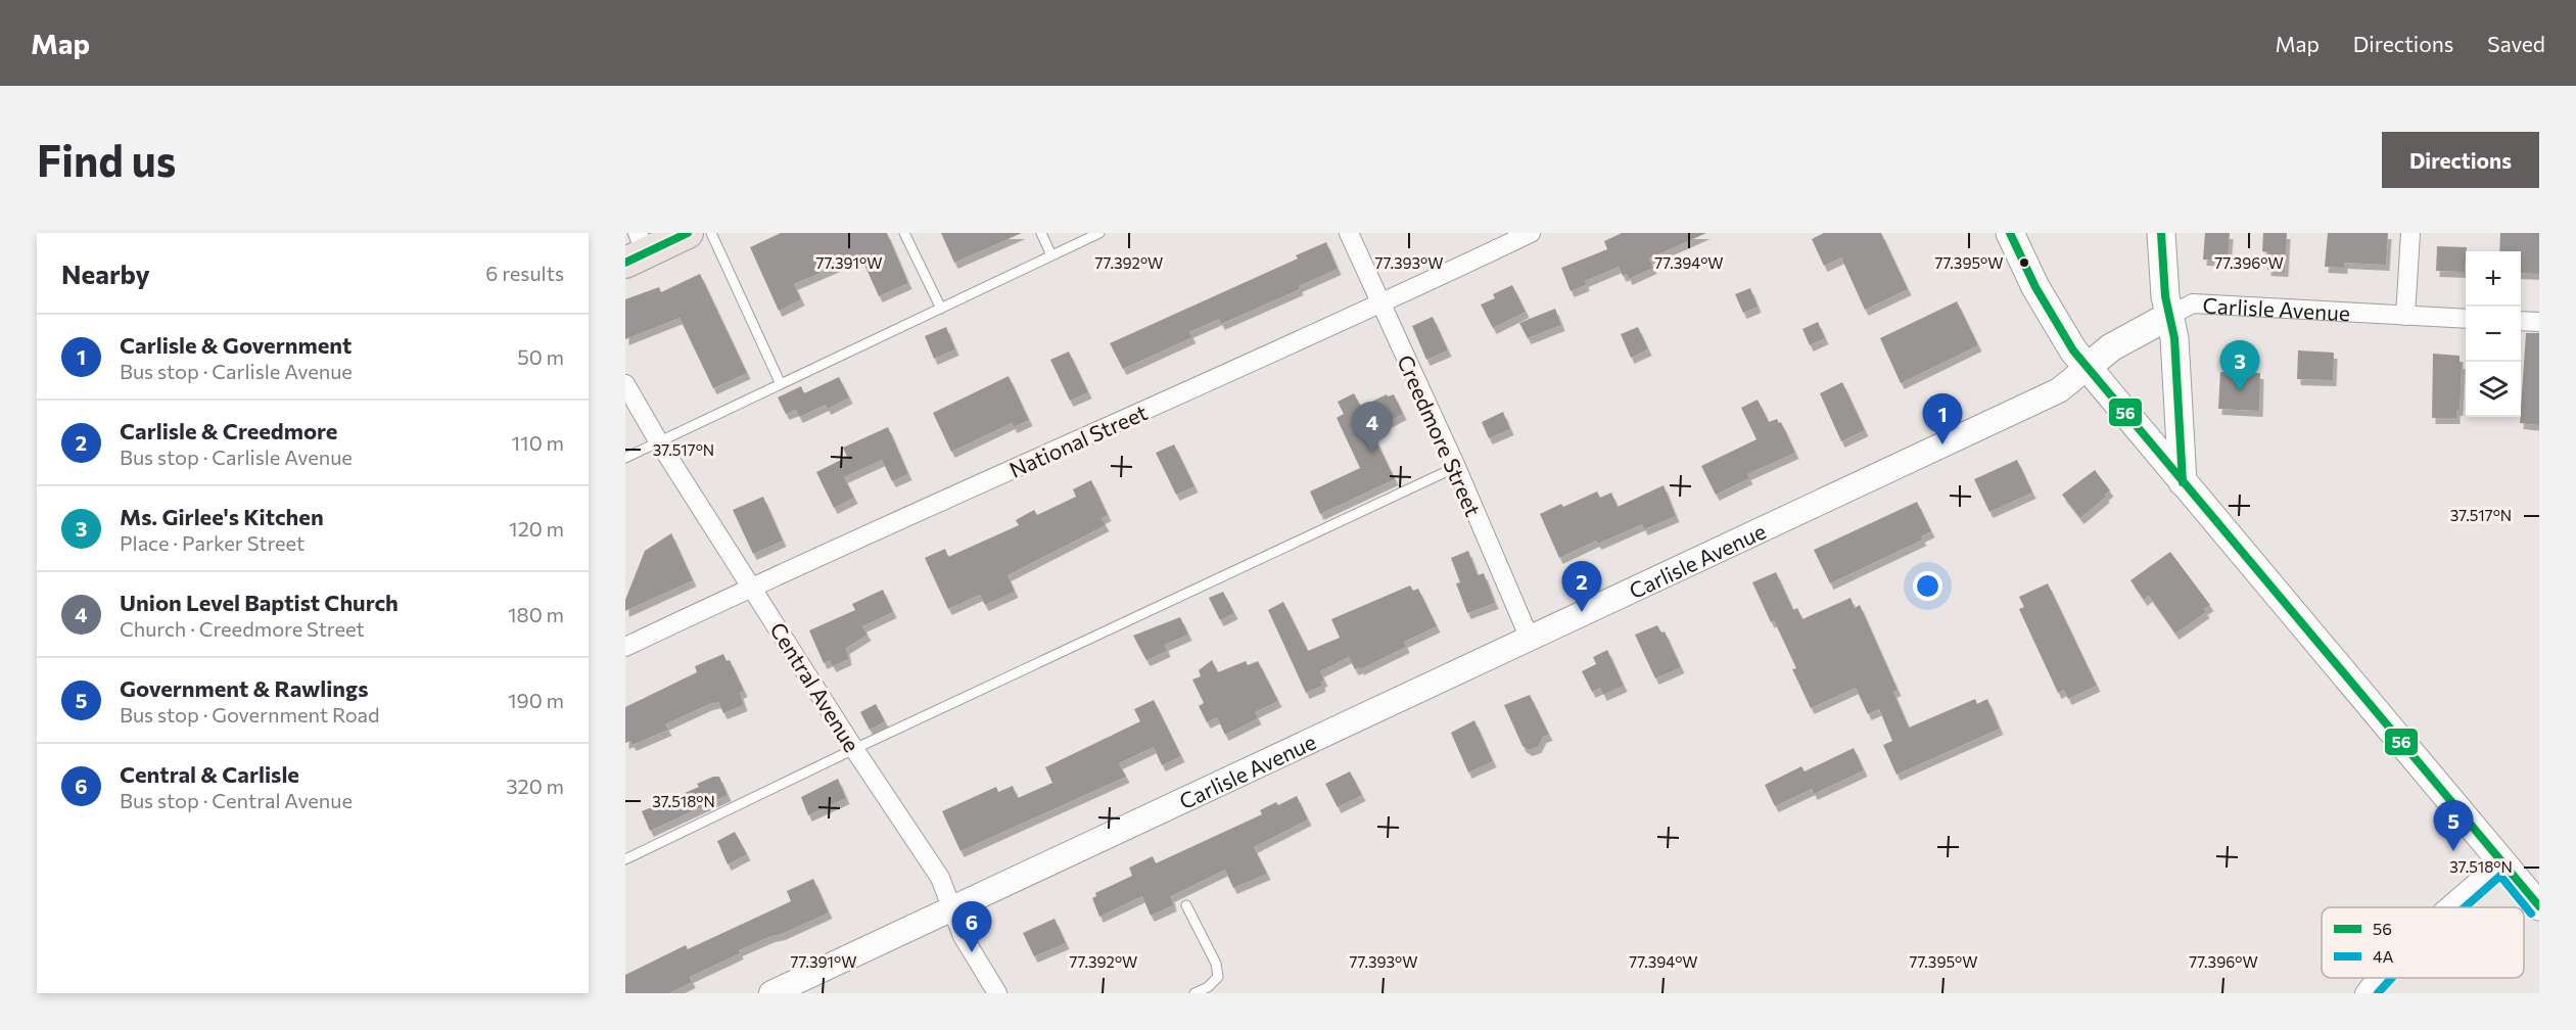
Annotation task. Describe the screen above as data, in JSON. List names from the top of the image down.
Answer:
{
  "streets": {
    "main road": ["Carlisle Avenue"],
    "street": ["Creedmore Street", "National Street", "Central Avenue"]
  },
  "crossings": [
    ["Carlisle Avenue", "Creedmore Street"],
    ["Carlisle Avenue", "Central Avenue"],
    ["Creedmore Street", "National Street"],
    ["National Street", "Central Avenue"]
  ],
  "lines": ["transit line 56", "transit line 4A"],
  "legend": ["56", "4A"],
  "page": {
    "header": "Map",
    "nav": ["Map", "Directions", "Saved"],
    "buttons": "Directions",
    "title": "Find us",
    "heading": ["Nearby", "6 results"],
    "map_buttons": ["+", "−"],
    "list": [
      {
        "mark": "1",
        "name": "Carlisle & Government",
        "note": "Bus stop · Carlisle Avenue",
        "value": "50 m"
      },
      {
        "mark": "2",
        "name": "Carlisle & Creedmore",
        "note": "Bus stop · Carlisle Avenue",
        "value": "110 m"
      },
      {
        "mark": "3",
        "name": "Ms. Girlee's Kitchen",
        "note": "Place · Parker Street",
        "value": "120 m"
      },
      {
        "mark": "4",
        "name": "Union Level Baptist Church",
        "note": "Church · Creedmore Street",
        "value": "180 m"
      },
      {
        "mark": "5",
        "name": "Government & Rawlings",
        "note": "Bus stop · Government Road",
        "value": "190 m"
      },
      {
        "mark": "6",
        "name": "Central & Carlisle",
        "note": "Bus stop · Central Avenue",
        "value": "320 m"
      }
    ],
    "pins": [
      "3",
      "1",
      "4",
      "2",
      "5",
      "6"
    ]
  },
  "coordinates": [
    "77.391°W",
    "77.392°W",
    "77.393°W",
    "77.394°W",
    "77.395°W",
    "77.396°W",
    "37.517°N",
    "37.518°N"
  ]
}
